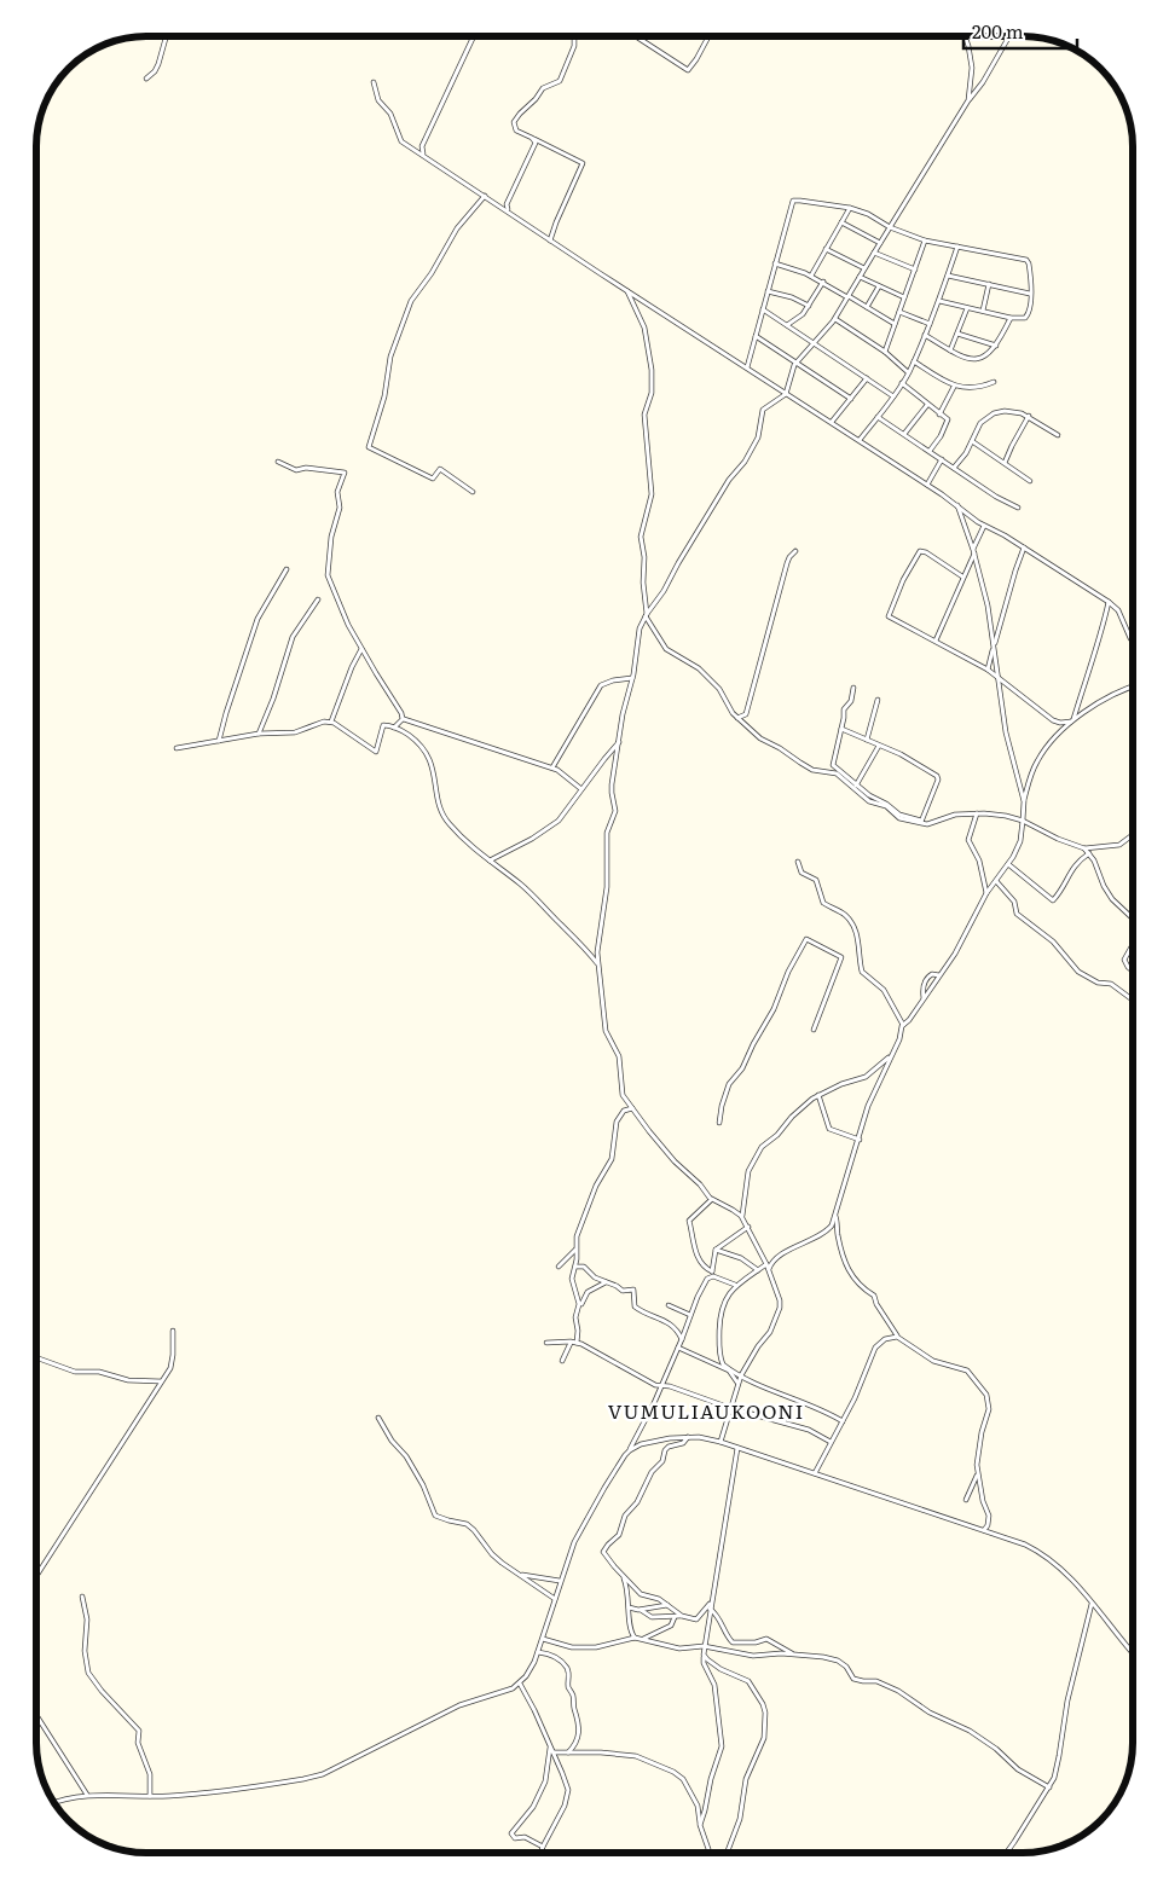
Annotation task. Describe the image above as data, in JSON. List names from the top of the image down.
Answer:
{
  "districts": ["VUMULIAUKOONI"],
  "scale_bar": "200 m"
}
